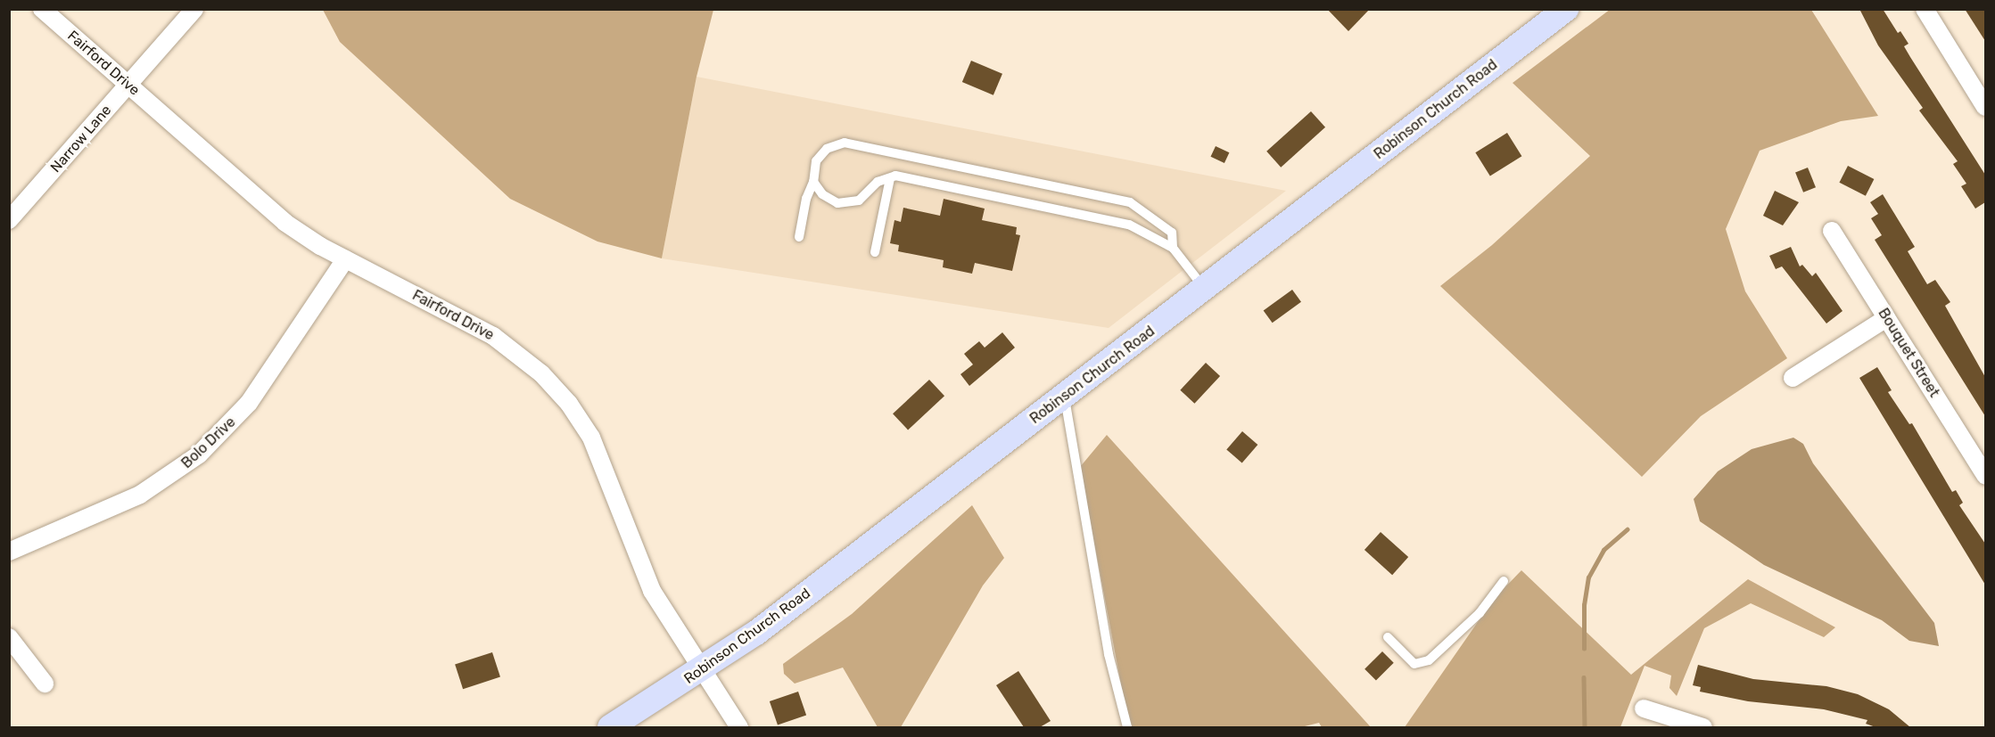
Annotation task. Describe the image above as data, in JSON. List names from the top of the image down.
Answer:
{
  "streets": {
    "street": [
      "Fairford Drive",
      "Robinson Church Road",
      "Narrow Lane",
      "Bouquet Street",
      "Bolo Drive"
    ]
  },
  "crossings": [
    ["Fairford Drive", "Robinson Church Road"],
    ["Fairford Drive", "Narrow Lane"],
    ["Fairford Drive", "Bolo Drive"]
  ]
}
